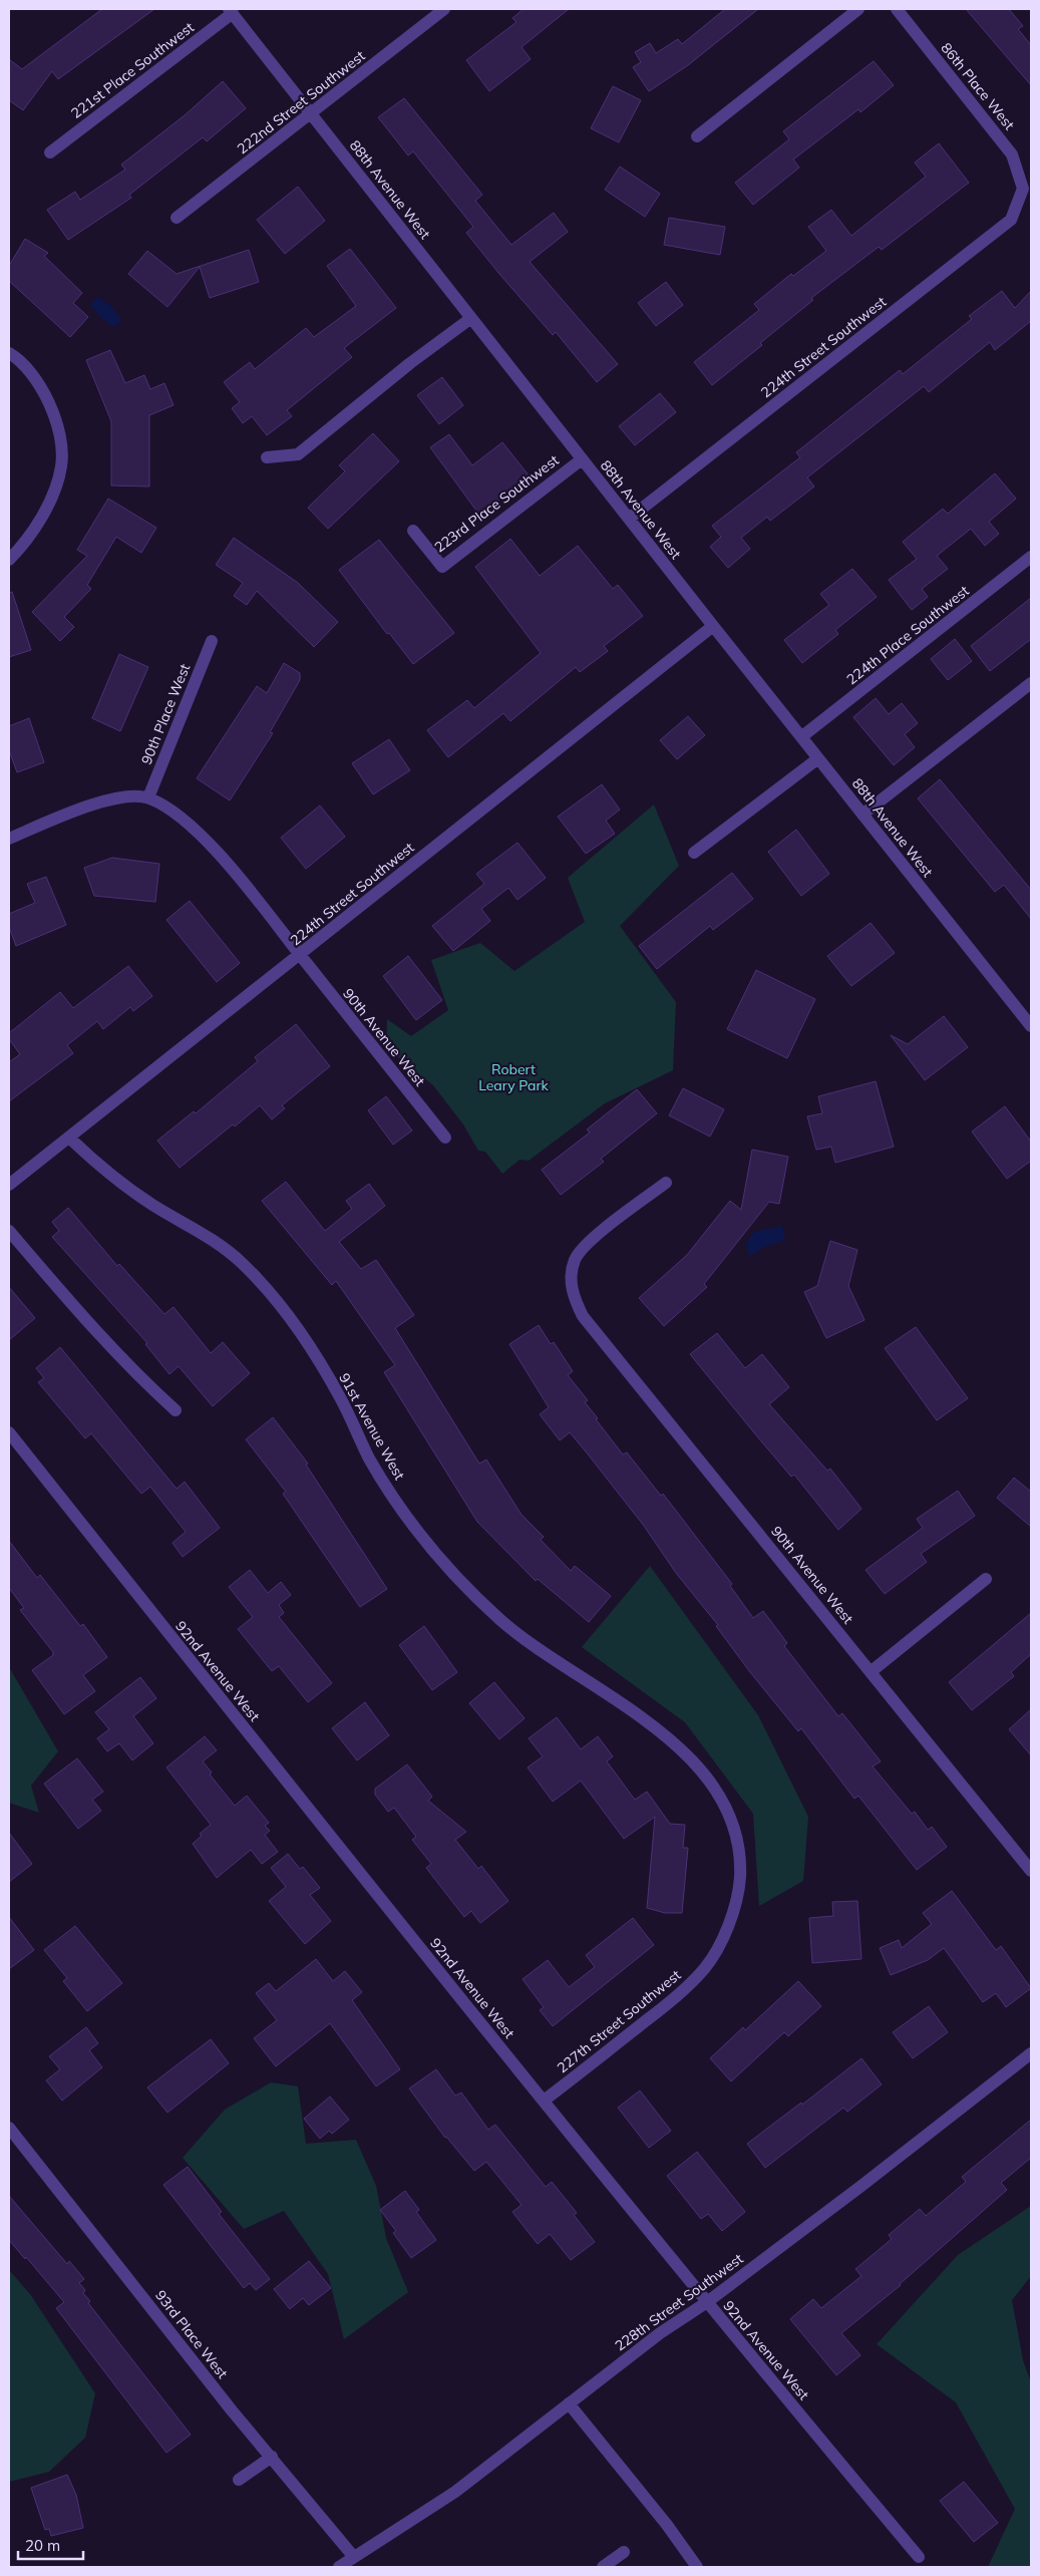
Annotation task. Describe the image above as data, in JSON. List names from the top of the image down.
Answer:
{
  "streets": {
    "street": [
      "221st Place Southwest",
      "86th Place West",
      "222nd Street Southwest",
      "88th Avenue West",
      "224th Street Southwest",
      "223rd Place Southwest",
      "224th Place Southwest",
      "90th Place West",
      "90th Avenue West",
      "91st Avenue West",
      "92nd Avenue West",
      "227th Street Southwest",
      "228th Street Southwest",
      "93rd Place West"
    ]
  },
  "crossings": [
    ["221st Place Southwest", "88th Avenue West"],
    ["86th Place West", "224th Street Southwest"],
    ["222nd Street Southwest", "88th Avenue West"],
    ["88th Avenue West", "224th Street Southwest"],
    ["88th Avenue West", "223rd Place Southwest"],
    ["88th Avenue West", "224th Place Southwest"],
    ["224th Street Southwest", "90th Avenue West"],
    ["224th Street Southwest", "91st Avenue West"],
    ["91st Avenue West", "227th Street Southwest"],
    ["92nd Avenue West", "227th Street Southwest"],
    ["92nd Avenue West", "228th Street Southwest"],
    ["228th Street Southwest", "93rd Place West"]
  ],
  "parks": ["Robert Leary Park"],
  "scale_bar": "20 m"
}
